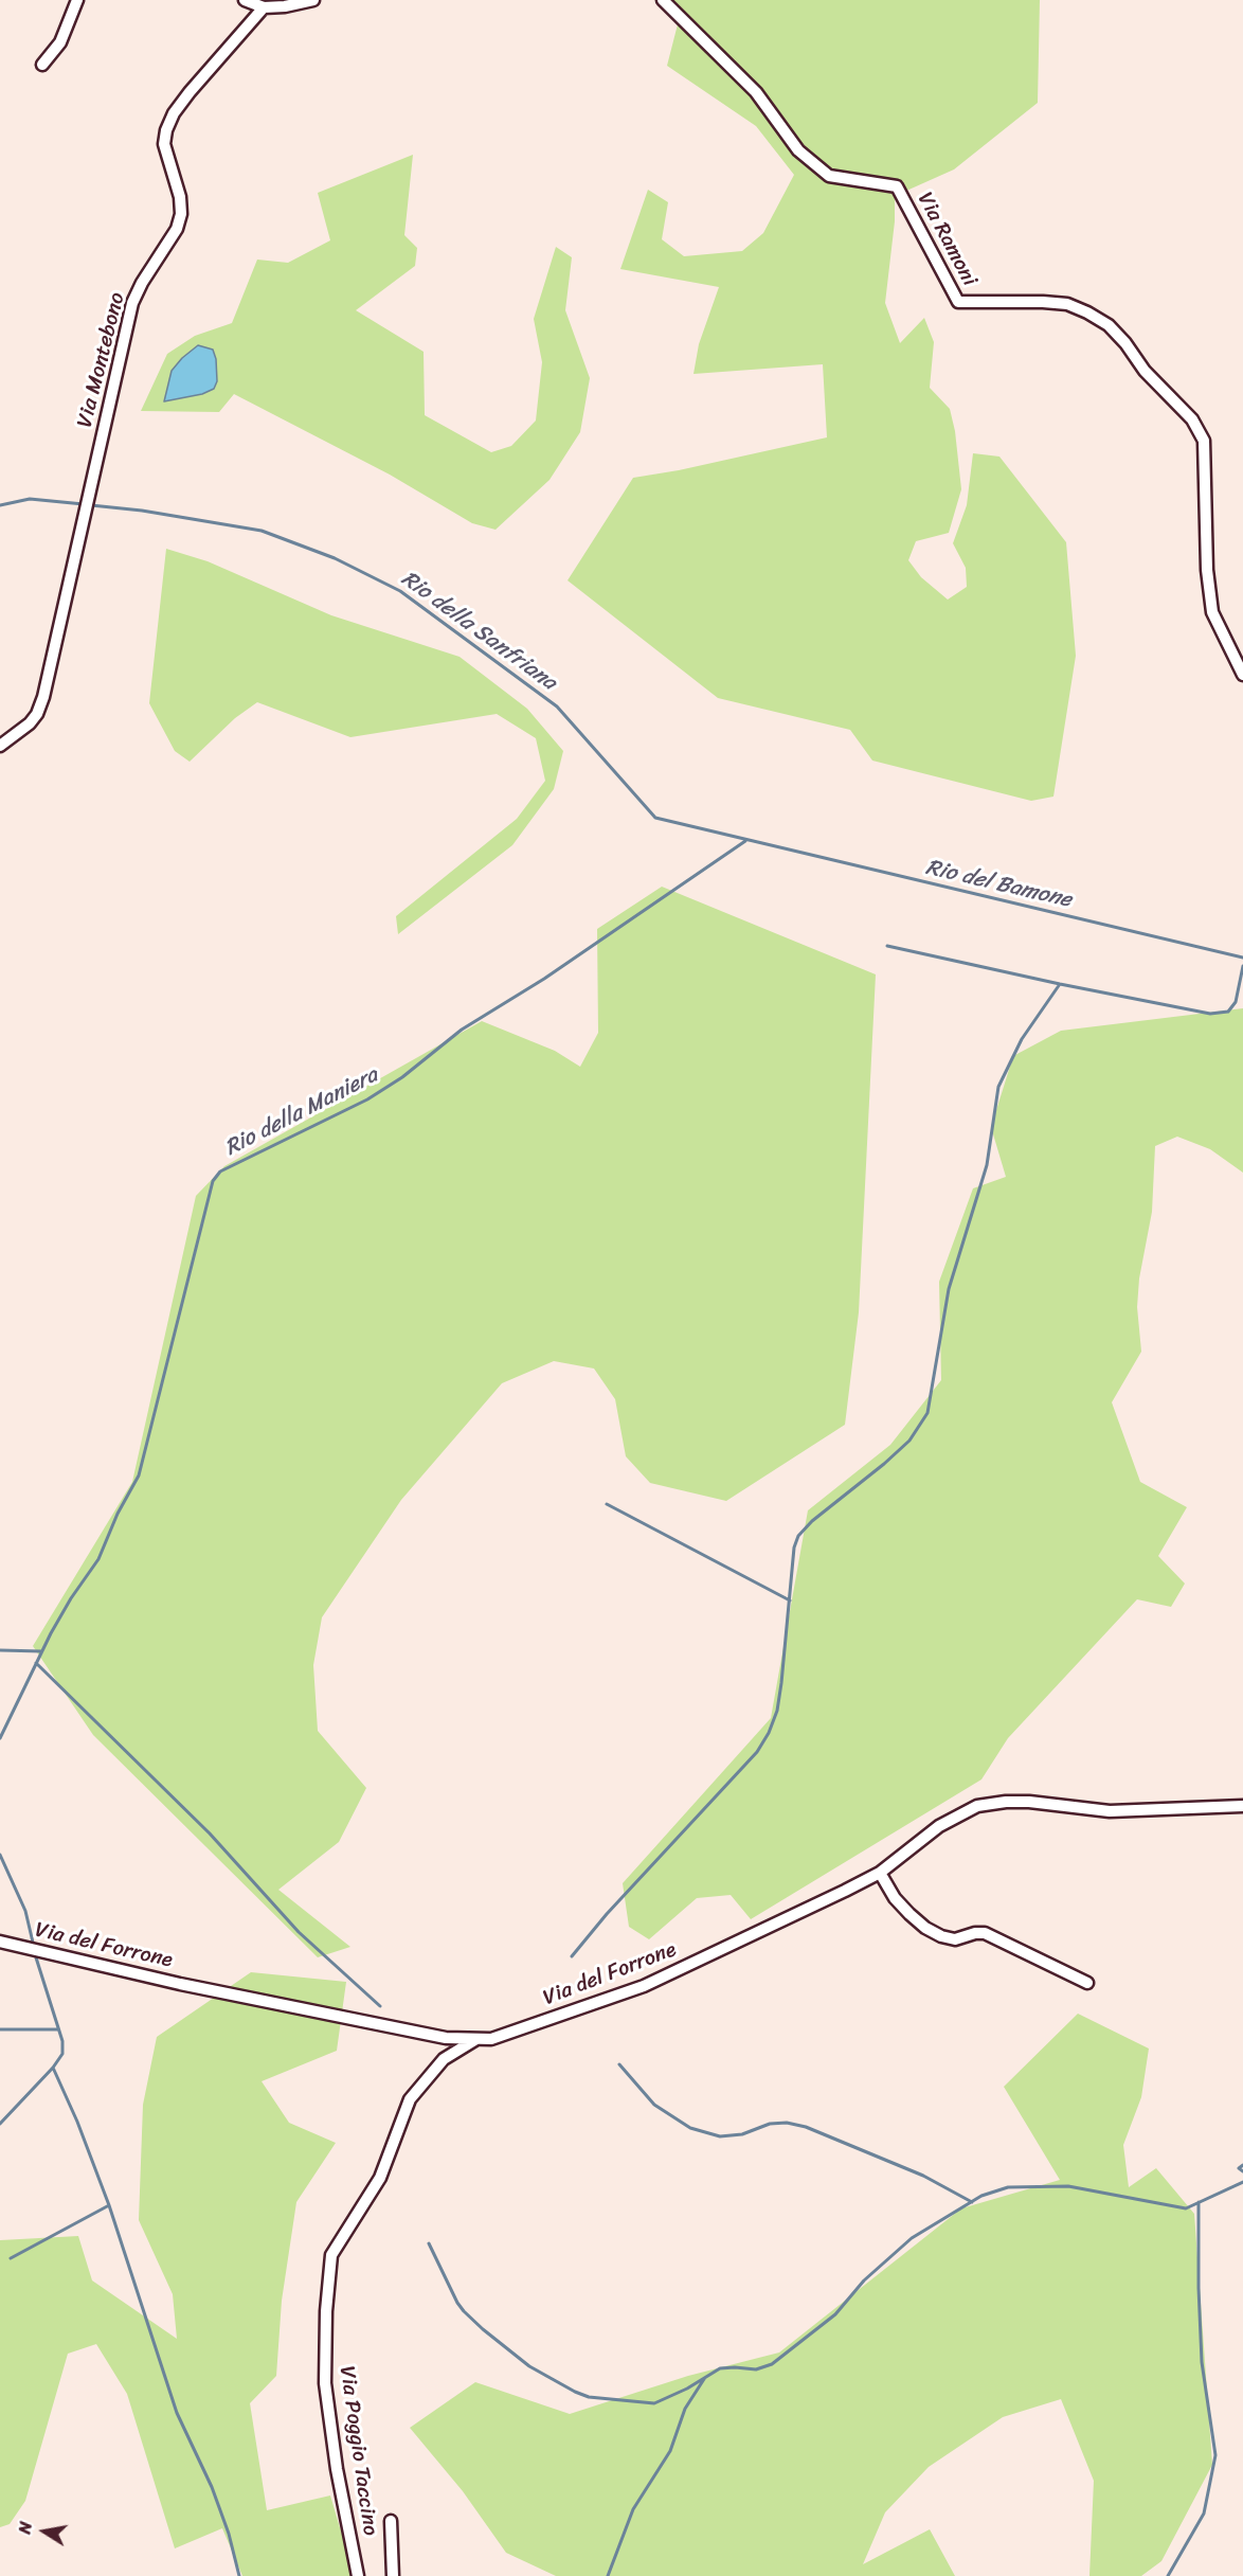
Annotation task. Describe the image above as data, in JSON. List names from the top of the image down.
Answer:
{
  "streets": {
    "street": [
      "Via Ramoni",
      "Via Montebono",
      "Via del Forrone",
      "Via Poggio Taccino"
    ]
  },
  "crossings": [
    ["Via del Forrone", "Via Poggio Taccino"]
  ],
  "water": ["Rio della Sanfriana", "Rio del Bamone", "Rio della Maniera"],
  "north": "left"
}
